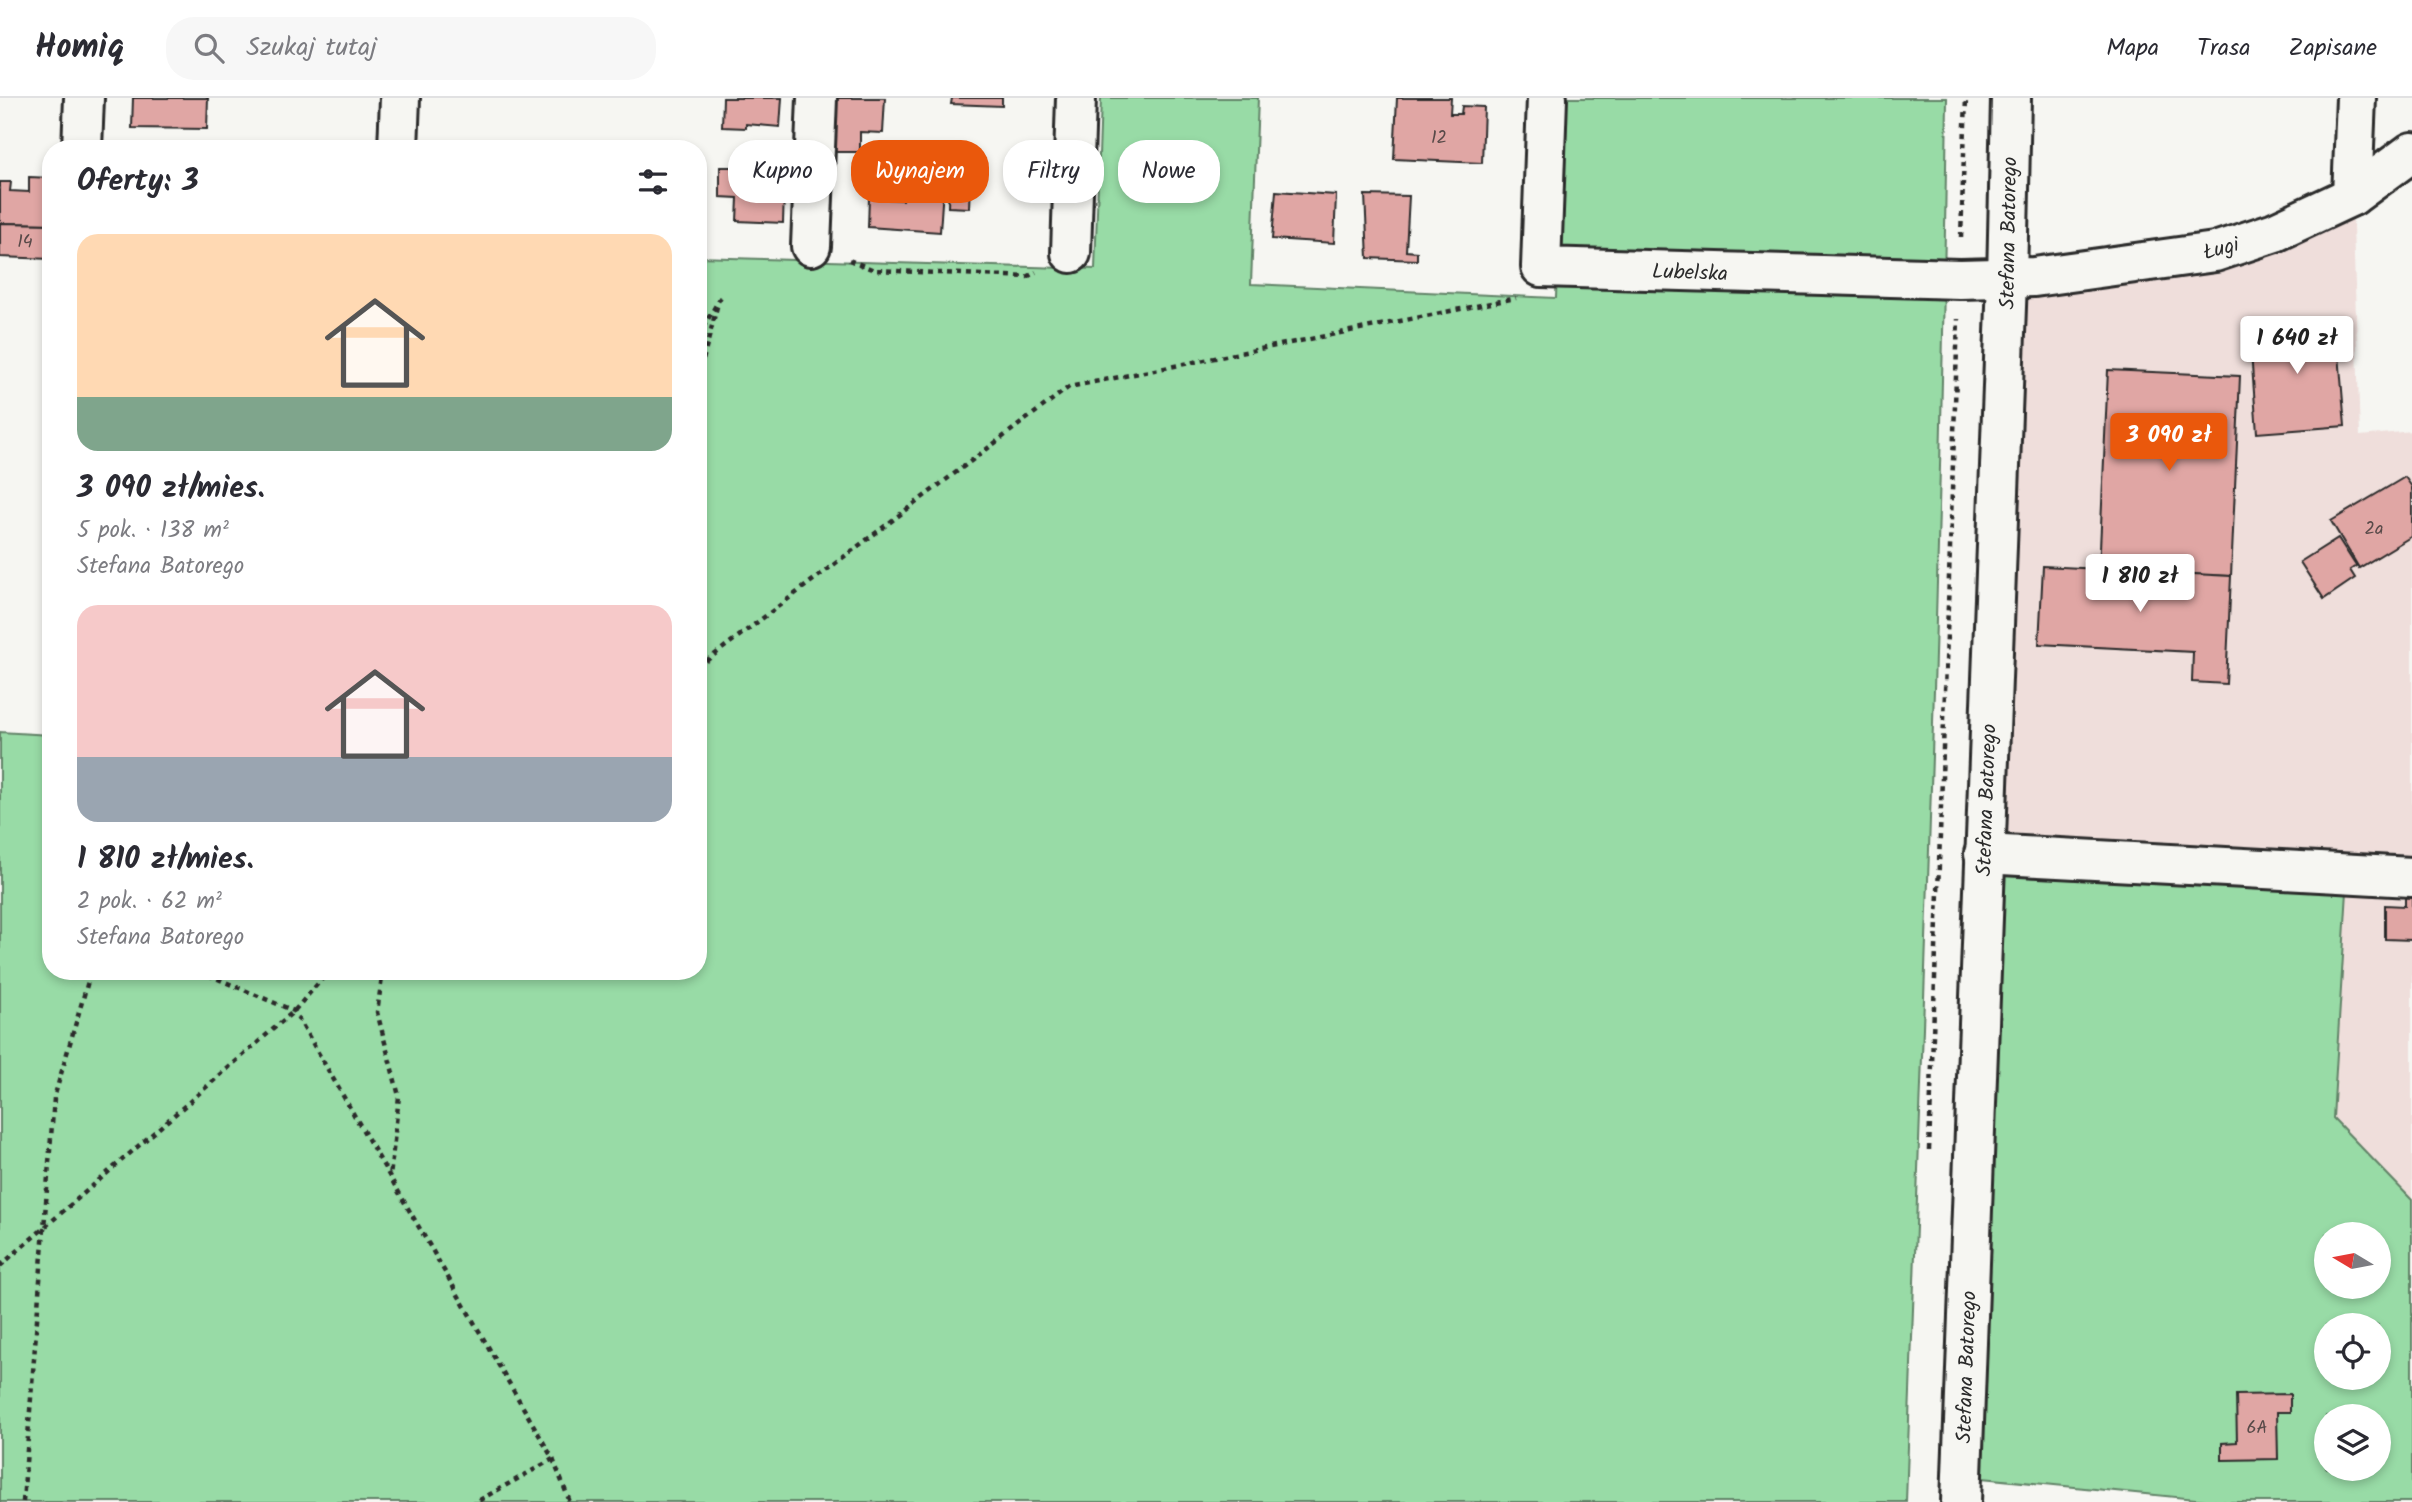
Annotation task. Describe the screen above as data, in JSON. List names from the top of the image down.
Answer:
{
  "streets": {
    "street": ["Stefana Batorego", "Ługi", "Lubelska"]
  },
  "crossings": [
    ["Stefana Batorego", "Ługi"],
    ["Stefana Batorego", "Lubelska"],
    ["Ługi", "Lubelska"]
  ],
  "house_numbers": [
    "12",
    "14",
    "2a",
    "6A"
  ],
  "north": "left",
  "page": {
    "header": "Homiq",
    "search": "Szukaj tutaj",
    "nav": ["Mapa", "Trasa", "Zapisane"],
    "chip": [
      "Kupno",
      "Wynajem",
      "Filtry",
      "Nowe"
    ],
    "heading": "Oferty: 3",
    "list": [
      {
        "name": "3 090 zł/mies.",
        "note": "5 pok. · 138 m² · Stefana Batorego"
      },
      {
        "name": "1 810 zł/mies.",
        "note": "2 pok. · 62 m² · Stefana Batorego"
      }
    ],
    "price": ["1 640 zł", "3 090 zł", "1 810 zł"]
  }
}
